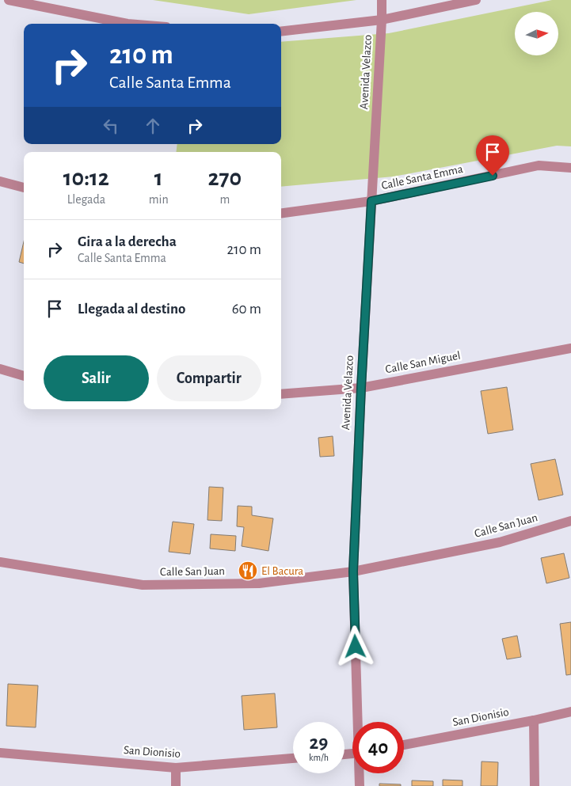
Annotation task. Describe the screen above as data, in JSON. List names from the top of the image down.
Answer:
{
  "streets": {
    "street": [
      "Avenida Velazco",
      "Calle Santa Emma",
      "Calle San Miguel",
      "Calle San Juan",
      "San Dionisio"
    ]
  },
  "crossings": [
    ["Avenida Velazco", "Calle Santa Emma"],
    ["Avenida Velazco", "Calle San Miguel"],
    ["Avenida Velazco", "Calle San Juan"]
  ],
  "places": {
    "restaurant": ["El Bacura"]
  },
  "north": "right",
  "page": {
    "turn": ["210 m", "Calle Santa Emma"],
    "eta": [
      "10:12",
      "Llegada",
      "1",
      "min",
      "270",
      "m"
    ],
    "list": [
      {
        "name": "Gira a la derecha",
        "note": "Calle Santa Emma",
        "value": "210 m"
      },
      {
        "name": "Llegada al destino",
        "value": "60 m"
      }
    ],
    "buttons": ["Salir", "Compartir"],
    "speed": "29 km/h",
    "limit": "40"
  }
}
